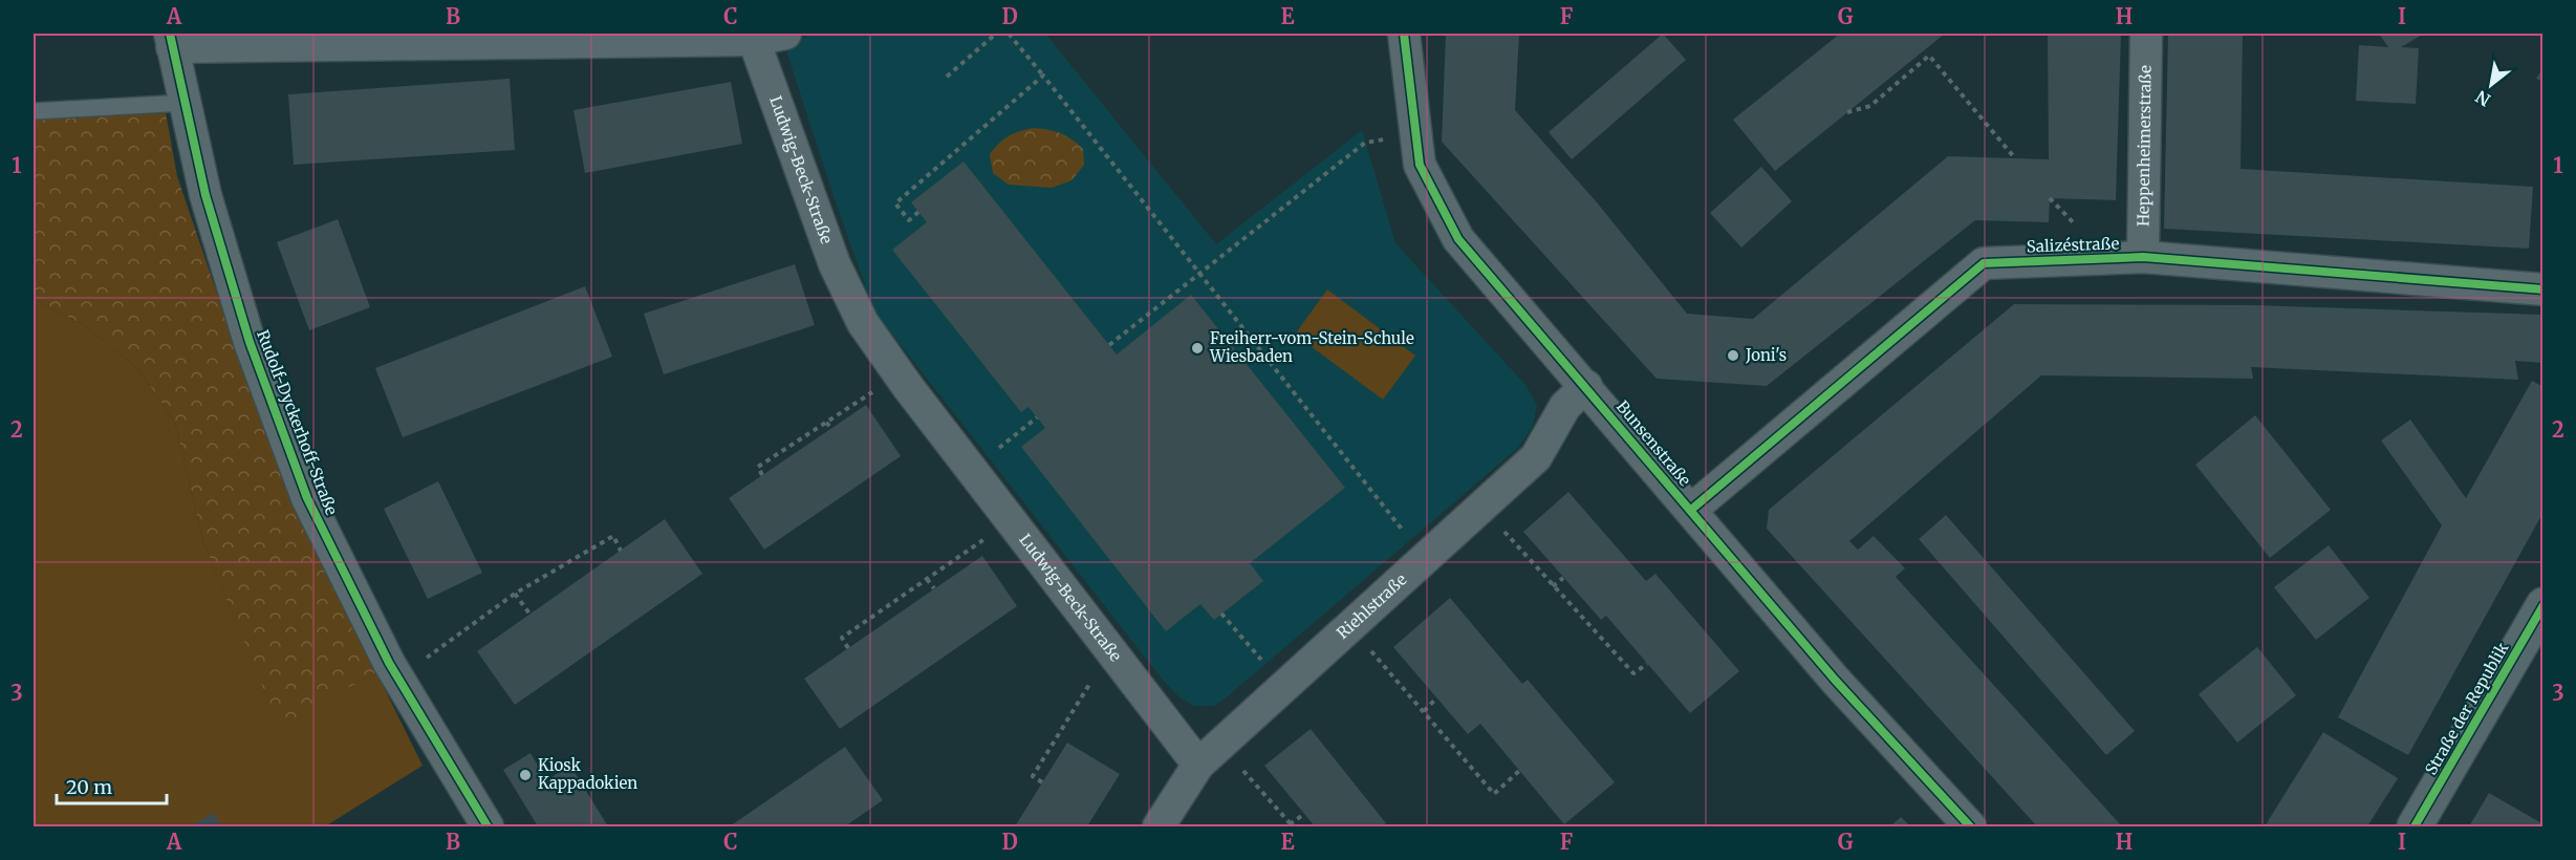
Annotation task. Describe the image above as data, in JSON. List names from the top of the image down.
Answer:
{
  "streets": {
    "street": [
      "Heppenheimerstraße",
      "Ludwig-Beck-Straße",
      "Salizéstraße",
      "Rudolf-Dyckerhoff-Straße",
      "Bunsenstraße",
      "Riehlstraße",
      "Straße der Republik"
    ]
  },
  "crossings": [
    ["Heppenheimerstraße", "Salizéstraße"],
    ["Ludwig-Beck-Straße", "Riehlstraße"],
    ["Salizéstraße", "Bunsenstraße"],
    ["Bunsenstraße", "Riehlstraße"]
  ],
  "places": ["Freiherr-vom-Stein-Schule Wiesbaden", "Joni's", "Kiosk Kappadokien"],
  "scale_bar": "20 m",
  "north": "bottom left",
  "grid": {
    "columns": [
      "A",
      "B",
      "C",
      "D",
      "E",
      "F",
      "G",
      "H",
      "I"
    ],
    "rows": ["1", "2", "3"]
  }
}
